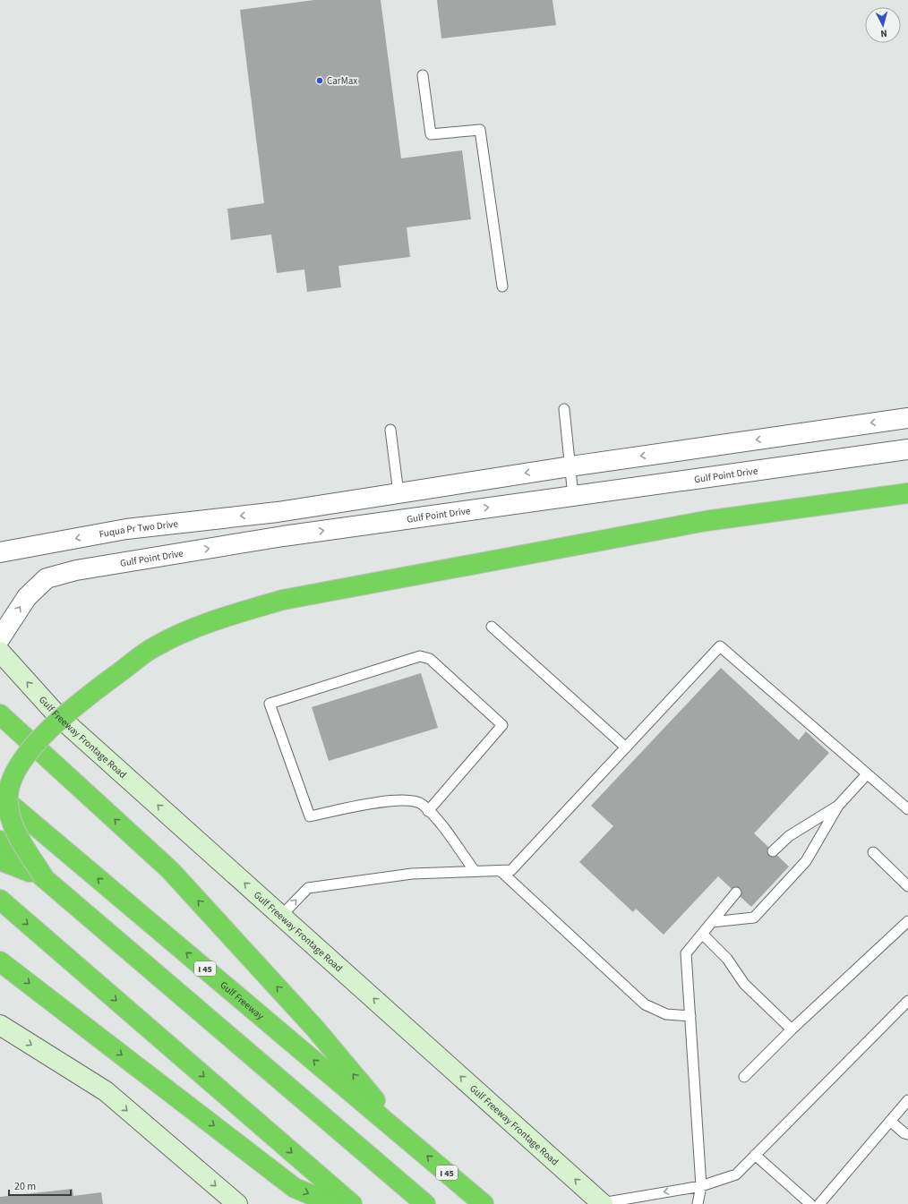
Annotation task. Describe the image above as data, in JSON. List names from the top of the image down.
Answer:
{
  "streets": {
    "highway": ["I 45", "Gulf Freeway"],
    "main road": ["Gulf Freeway Frontage Road"],
    "street": ["Gulf Point Drive", "Fuqua Pr Two Drive"]
  },
  "one_way": ["Fuqua Pr Two Drive", "Gulf Freeway Frontage Road"],
  "places": ["CarMax"],
  "scale_bar": "20 m",
  "north": "bottom"
}
